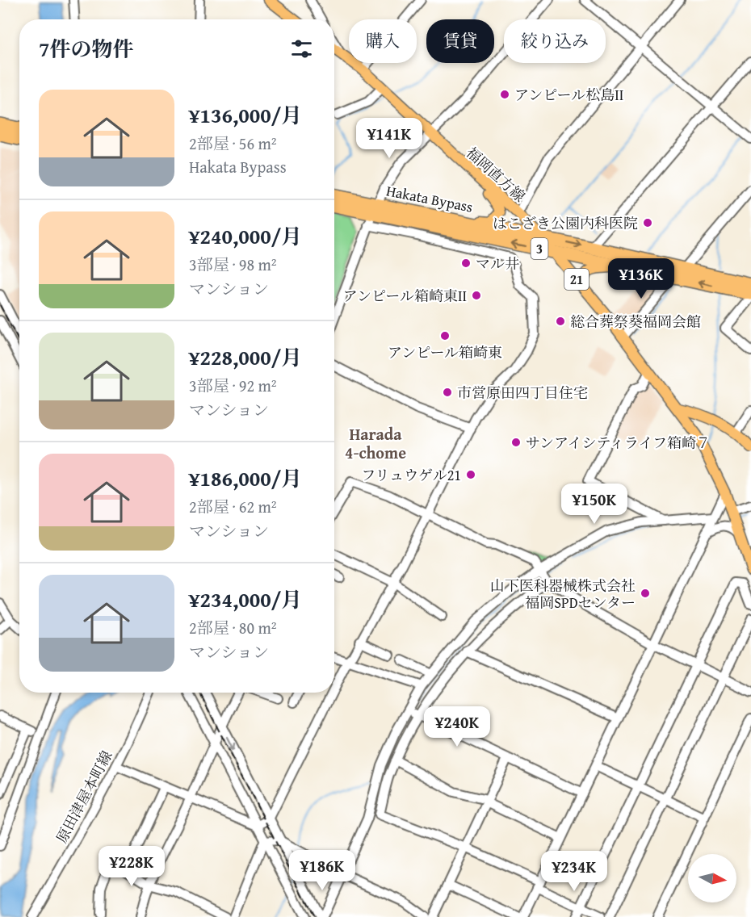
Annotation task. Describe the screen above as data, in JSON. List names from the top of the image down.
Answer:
{
  "streets": {
    "highway": ["Hakata Bypass", "3"],
    "main road": ["福岡直方線", "21"],
    "street": ["原田津屋本町線"]
  },
  "crossings": [
    ["福岡直方線", "Hakata Bypass"]
  ],
  "districts": ["Harada 4-chome"],
  "places": [
    "アンピール松島Ⅱ",
    "はこざき公園内科医院",
    "マル井",
    "アンピール箱崎東Ⅱ",
    "総合葬祭葵福岡会館",
    "アンピール箱崎東",
    "市営原田四丁目住宅",
    "サンアイシティライフ箱崎７",
    "フリュウゲル21",
    "山下医科器械株式会社 福岡SPDセンター"
  ],
  "north": "right",
  "page": {
    "chip": ["購入", "賃貸", "絞り込み"],
    "heading": "7件の物件",
    "list": [
      {
        "name": "¥136,000/月",
        "note": "2部屋 · 56 m² · Hakata Bypass"
      },
      {
        "name": "¥240,000/月",
        "note": "3部屋 · 98 m² · マンション"
      },
      {
        "name": "¥228,000/月",
        "note": "3部屋 · 92 m² · マンション"
      },
      {
        "name": "¥186,000/月",
        "note": "2部屋 · 62 m² · マンション"
      },
      {
        "name": "¥234,000/月",
        "note": "2部屋 · 80 m² · マンション"
      }
    ],
    "price": [
      "¥141K",
      "¥136K",
      "¥150K",
      "¥240K",
      "¥228K",
      "¥186K",
      "¥234K"
    ]
  }
}
